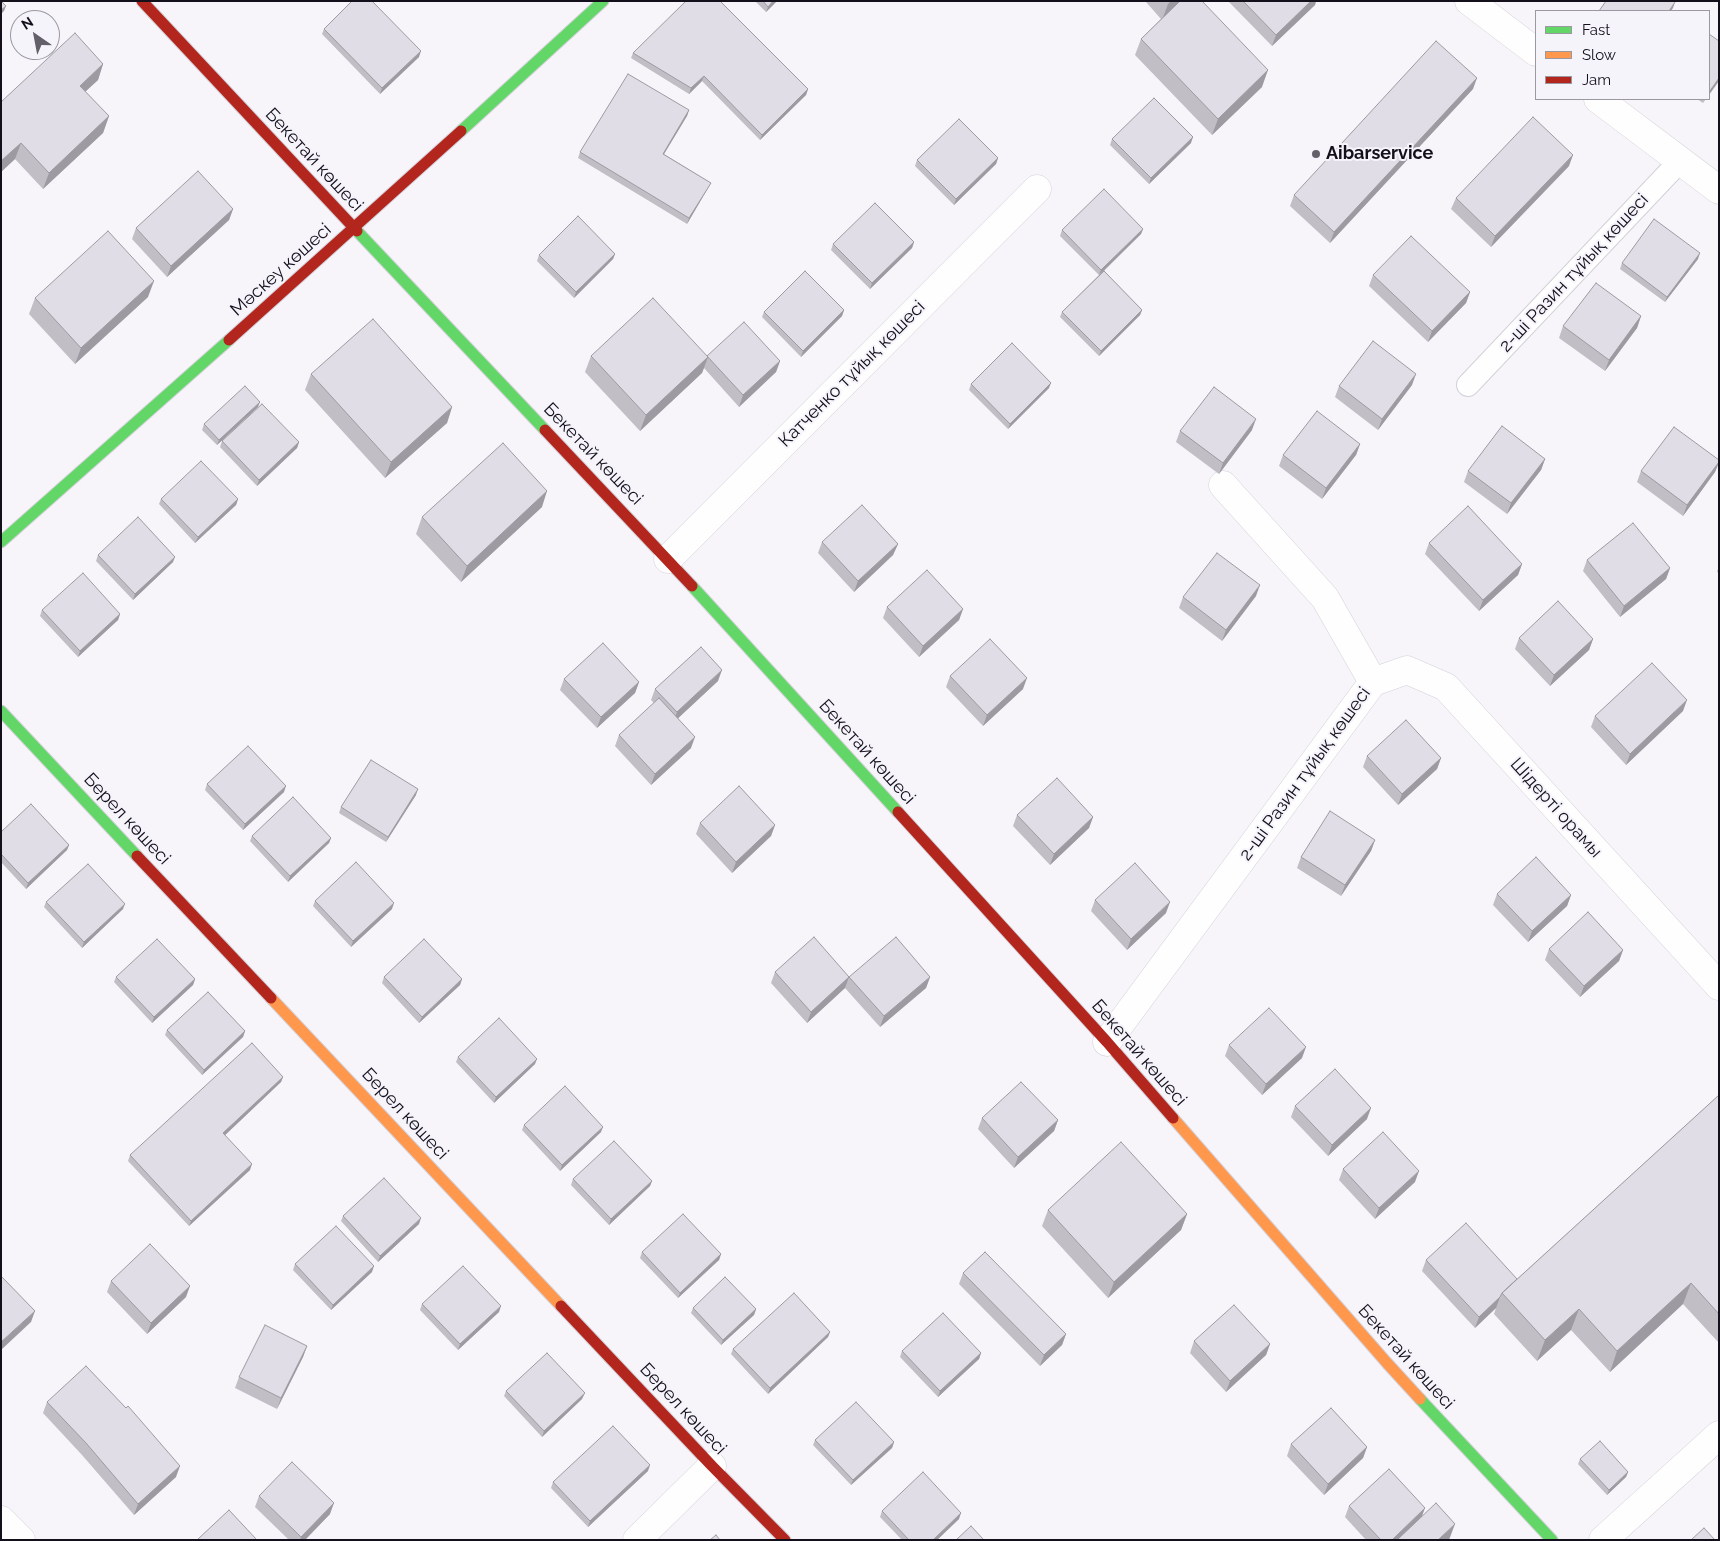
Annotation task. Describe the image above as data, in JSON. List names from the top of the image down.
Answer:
{
  "streets": {
    "street": [
      "Бекетай көшесі",
      "Мәскеу көшесі",
      "2-ші Разин тұйық көшесі",
      "Катченко тұйық көшесі",
      "Шідерті орамы",
      "Берел көшесі"
    ]
  },
  "crossings": [
    ["Бекетай көшесі", "Мәскеу көшесі"],
    ["Бекетай көшесі", "2-ші Разин тұйық көшесі"],
    ["Бекетай көшесі", "Катченко тұйық көшесі"],
    ["2-ші Разин тұйық көшесі", "Шідерті орамы"]
  ],
  "places": ["Aibarservice"],
  "legend": ["Fast", "Slow", "Jam"],
  "north": "top left"
}
